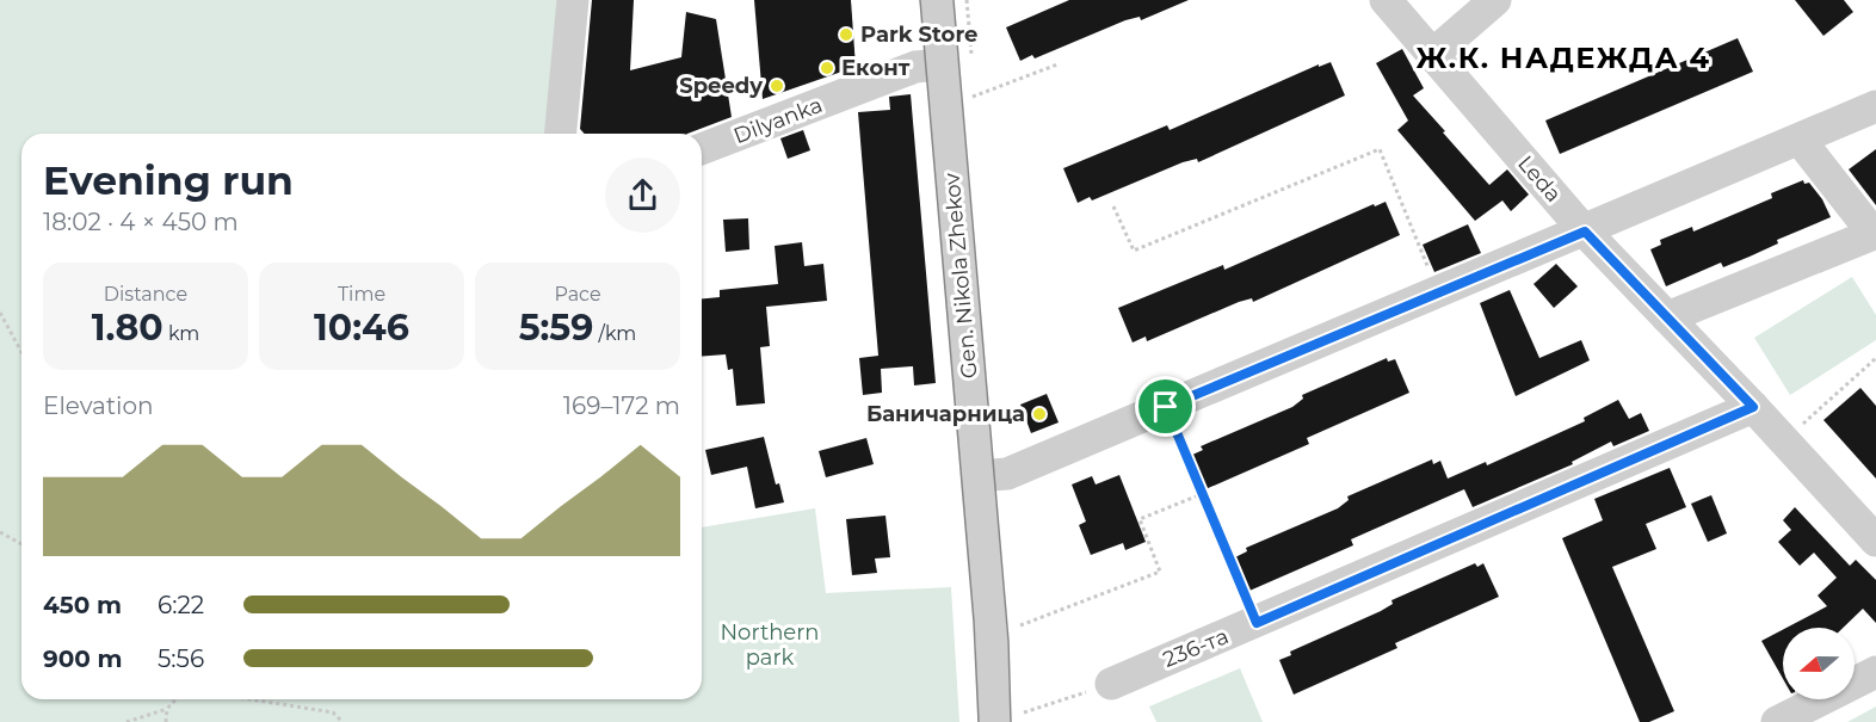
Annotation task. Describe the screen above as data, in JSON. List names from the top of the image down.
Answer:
{
  "streets": {
    "street": [
      "Dilyanka",
      "Leda",
      "Gen. Nikola Zhekov",
      "236-та"
    ]
  },
  "crossings": [
    ["Dilyanka", "Gen. Nikola Zhekov"],
    ["Leda", "236-та"]
  ],
  "districts": ["Ж.К. НАДЕЖДА 4"],
  "parks": ["Northern park"],
  "places": [
    "Park Store",
    "Еконт",
    "Speedy",
    "Баничарница"
  ],
  "north": "left",
  "page": {
    "heading": ["Evening run", "18:02 · 4 × 450 m"],
    "stats": [
      ["Distance", "1.80 km"],
      ["Time", "10:46"],
      ["Pace", "5:59 /km"]
    ],
    "chart": ["Elevation", "169–172 m"],
    "list": [
      {
        "name": "450 m",
        "note": "6:22"
      },
      {
        "name": "900 m",
        "note": "5:56"
      }
    ]
  }
}
